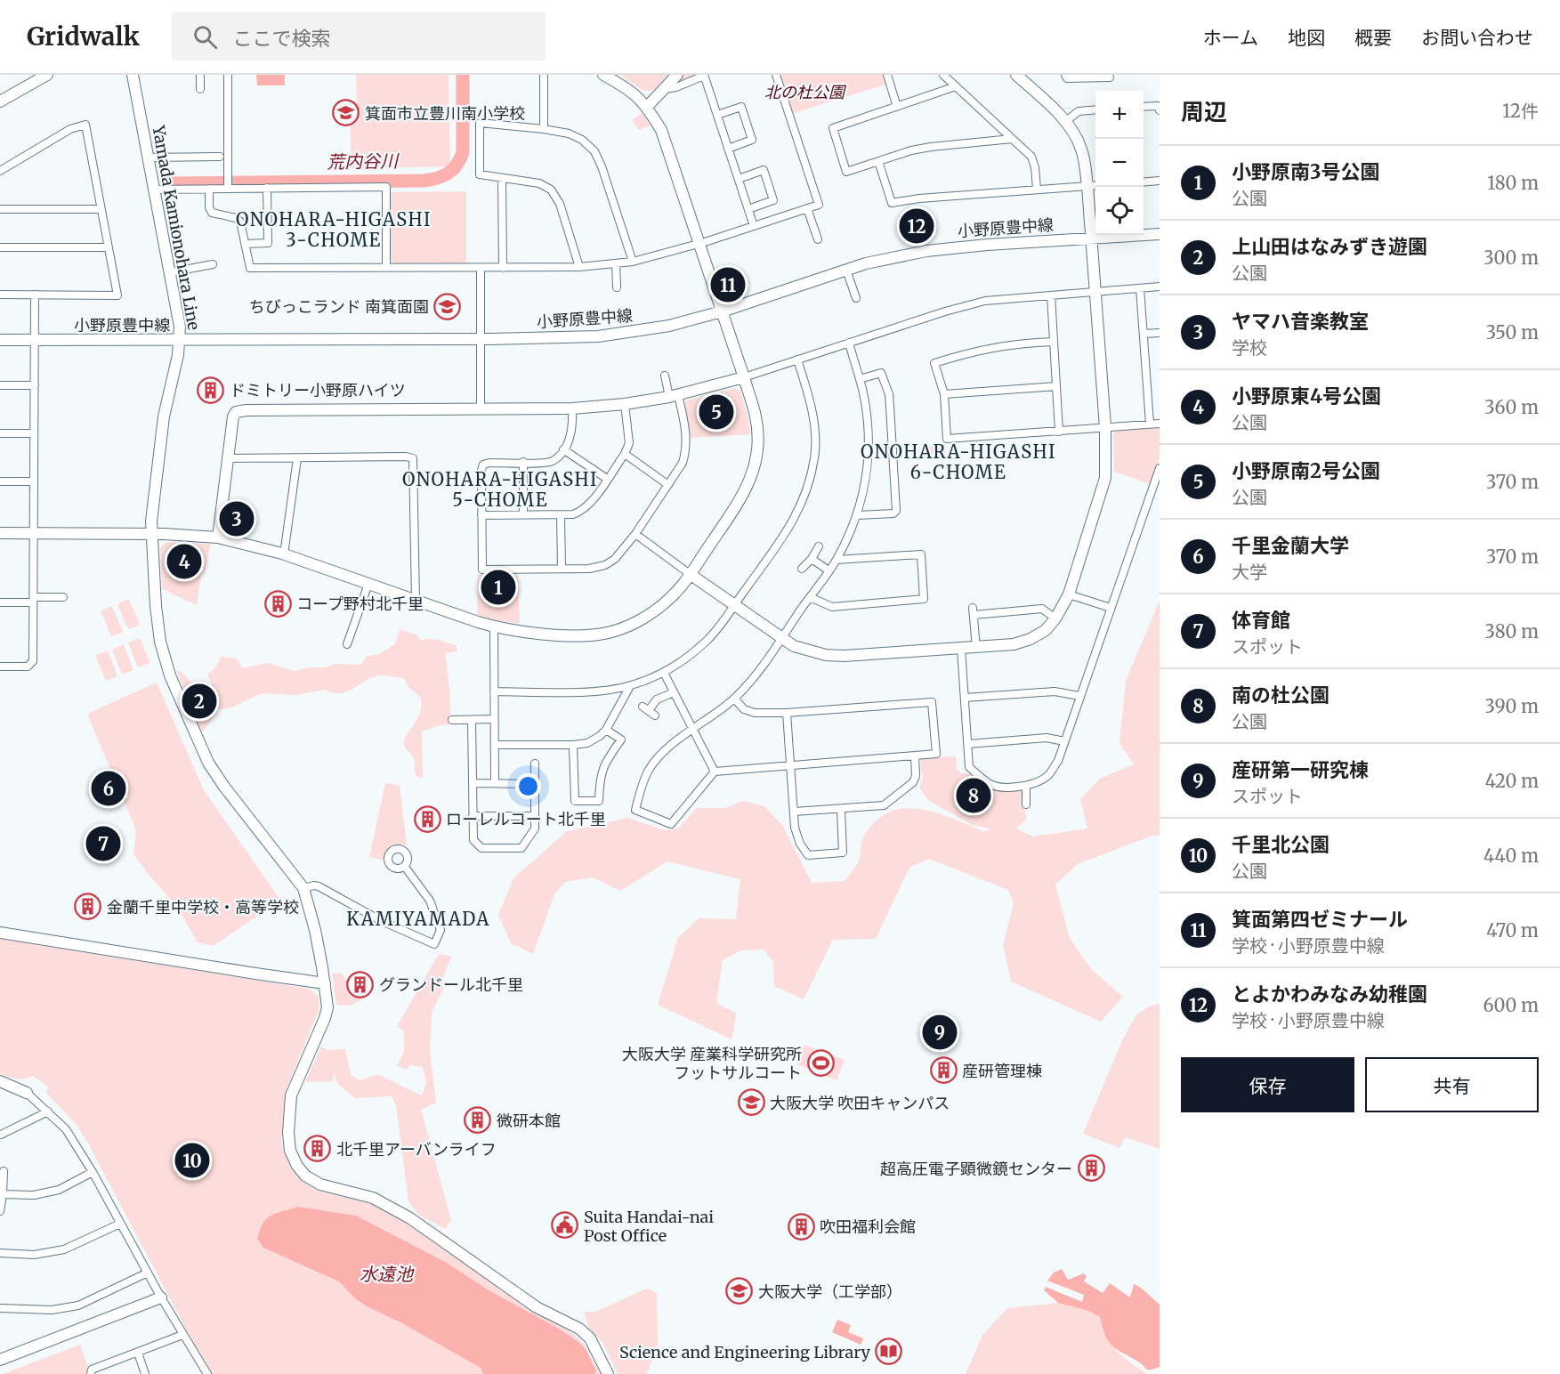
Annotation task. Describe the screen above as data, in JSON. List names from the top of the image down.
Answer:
{
  "streets": {
    "street": ["Yamada Kamionohara Line", "小野原豊中線"]
  },
  "crossings": [
    ["Yamada Kamionohara Line", "小野原豊中線"]
  ],
  "districts": [
    "ONOHARA-HIGASHI 3-CHOME",
    "ONOHARA-HIGASHI 6-CHOME",
    "ONOHARA-HIGASHI 5-CHOME",
    "KAMIYAMADA"
  ],
  "water": ["荒内谷川", "水遠池"],
  "parks": ["北の杜公園"],
  "places": {
    "school or university": [
      "箕面市立豊川南小学校",
      "ちびっこランド 南箕面園",
      "大阪大学 吹田キャンパス",
      "大阪大学（工学部）"
    ],
    "building": [
      "ドミトリー小野原ハイツ",
      "コープ野村北千里",
      "ローレルコート北千里",
      "金蘭千里中学校・高等学校",
      "グランドール北千里",
      "産研管理棟",
      "微研本館",
      "北千里アーバンライフ",
      "超高圧電子顕微鏡センター",
      "吹田福利会館"
    ],
    "sports": ["大阪大学 産業科学研究所 フットサルコート"],
    "public building": ["Suita Handai-nai Post Office"],
    "library": ["Science and Engineering Library"]
  },
  "page": {
    "header": "Gridwalk",
    "search": "ここで検索",
    "nav": [
      "ホーム",
      "地図",
      "概要",
      "お問い合わせ"
    ],
    "heading": ["周辺", "12件"],
    "map_buttons": ["+", "−"],
    "list": [
      {
        "mark": "1",
        "name": "小野原南3号公園",
        "note": "公園",
        "value": "180 m"
      },
      {
        "mark": "2",
        "name": "上山田はなみずき遊園",
        "note": "公園",
        "value": "300 m"
      },
      {
        "mark": "3",
        "name": "ヤマハ音楽教室",
        "note": "学校",
        "value": "350 m"
      },
      {
        "mark": "4",
        "name": "小野原東4号公園",
        "note": "公園",
        "value": "360 m"
      },
      {
        "mark": "5",
        "name": "小野原南2号公園",
        "note": "公園",
        "value": "370 m"
      },
      {
        "mark": "6",
        "name": "千里金蘭大学",
        "note": "大学",
        "value": "370 m"
      },
      {
        "mark": "7",
        "name": "体育館",
        "note": "スポット",
        "value": "380 m"
      },
      {
        "mark": "8",
        "name": "南の杜公園",
        "note": "公園",
        "value": "390 m"
      },
      {
        "mark": "9",
        "name": "産研第一研究棟",
        "note": "スポット",
        "value": "420 m"
      },
      {
        "mark": "10",
        "name": "千里北公園",
        "note": "公園",
        "value": "440 m"
      },
      {
        "mark": "11",
        "name": "箕面第四ゼミナール",
        "note": "学校 · 小野原豊中線",
        "value": "470 m"
      },
      {
        "mark": "12",
        "name": "とよかわみなみ幼稚園",
        "note": "学校 · 小野原豊中線",
        "value": "600 m"
      }
    ],
    "pins": [
      "12",
      "11",
      "5",
      "3",
      "4",
      "1",
      "2",
      "6",
      "8",
      "7",
      "9",
      "10"
    ],
    "buttons": ["保存", "共有"]
  }
}
